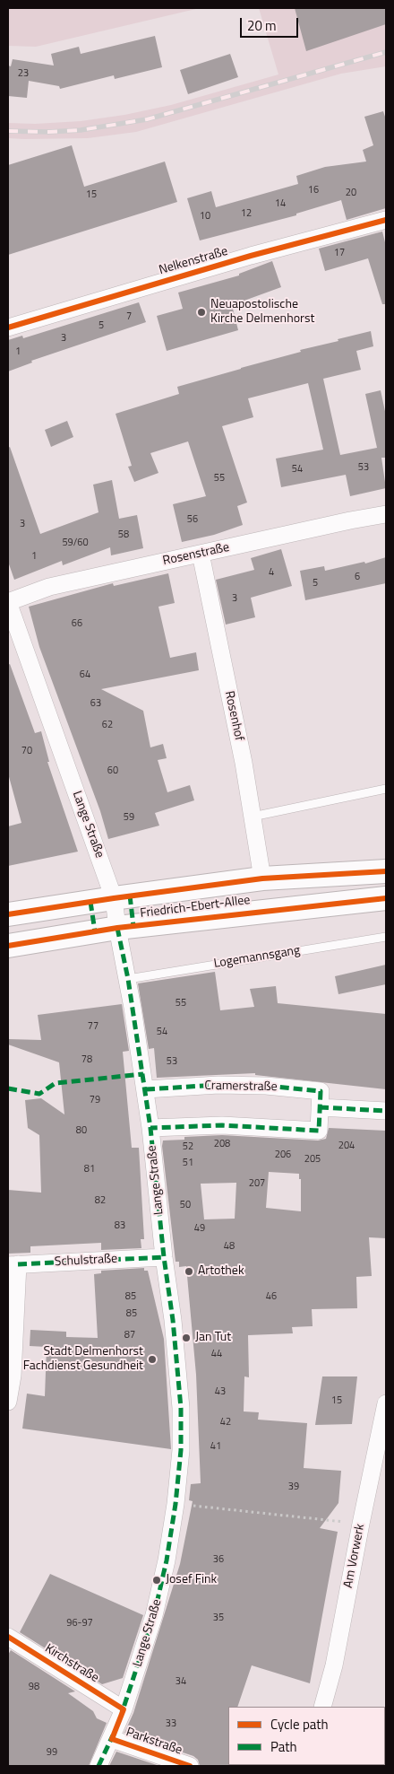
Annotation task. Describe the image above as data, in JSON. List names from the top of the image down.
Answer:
{
  "streets": {
    "main road": ["Friedrich-Ebert-Allee"],
    "street": [
      "Nelkenstraße",
      "Rosenstraße",
      "Rosenhof",
      "Lange Straße",
      "Cramerstraße",
      "Schulstraße",
      "Am Vorwerk",
      "Kirchstraße",
      "Parkstraße"
    ],
    "lane": ["Logemannsgang"]
  },
  "crossings": [
    ["Rosenstraße", "Rosenhof"],
    ["Rosenstraße", "Lange Straße"],
    ["Rosenhof", "Friedrich-Ebert-Allee"],
    ["Lange Straße", "Friedrich-Ebert-Allee"],
    ["Lange Straße", "Logemannsgang"],
    ["Lange Straße", "Cramerstraße"],
    ["Lange Straße", "Schulstraße"],
    ["Lange Straße", "Kirchstraße"],
    ["Lange Straße", "Parkstraße"]
  ],
  "places": [
    "Neuapostolische Kirche Delmenhorst",
    "Artothek",
    "Jan Tut",
    "Stadt Delmenhorst Fachdienst Gesundheit",
    "Josef Fink"
  ],
  "house_numbers": [
    "23",
    "16",
    "20",
    "15",
    "14",
    "12",
    "10",
    "17",
    "7",
    "5",
    "3",
    "1",
    "53",
    "54",
    "55",
    "56",
    "3",
    "58",
    "59/60",
    "1",
    "4",
    "6",
    "5",
    "3",
    "66",
    "64",
    "63",
    "62",
    "70",
    "60",
    "59",
    "55",
    "77",
    "54",
    "78",
    "53",
    "79",
    "80",
    "208",
    "204",
    "52",
    "206",
    "205",
    "51",
    "81",
    "207",
    "82",
    "50",
    "83",
    "49",
    "48",
    "85",
    "46",
    "85",
    "87",
    "44",
    "43",
    "15",
    "42",
    "41",
    "39",
    "36",
    "35",
    "96-97",
    "34",
    "98",
    "33",
    "99"
  ],
  "legend": ["Cycle path", "Path"],
  "scale_bar": "20 m"
}
